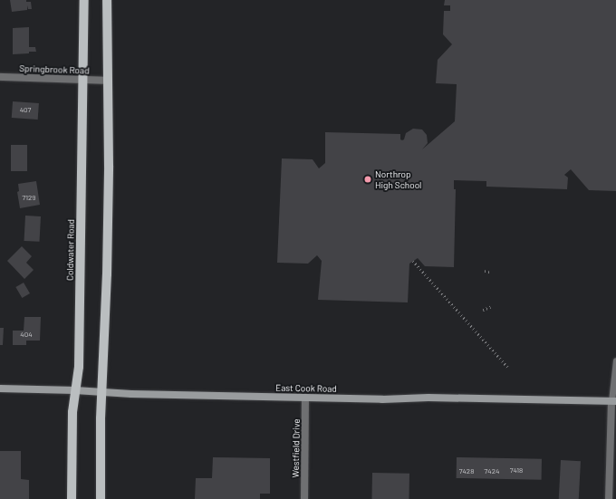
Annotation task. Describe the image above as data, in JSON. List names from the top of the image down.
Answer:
{
  "streets": {
    "main road": ["Coldwater Road", "East Cook Road"],
    "street": ["Springbrook Road", "Westfield Drive"]
  },
  "crossings": [
    ["Springbrook Road", "Coldwater Road"],
    ["Coldwater Road", "East Cook Road"],
    ["East Cook Road", "Westfield Drive"]
  ],
  "places": ["Northrop High School"],
  "house_numbers": [
    "407",
    "7129",
    "404",
    "7418",
    "7428",
    "7424"
  ]
}
